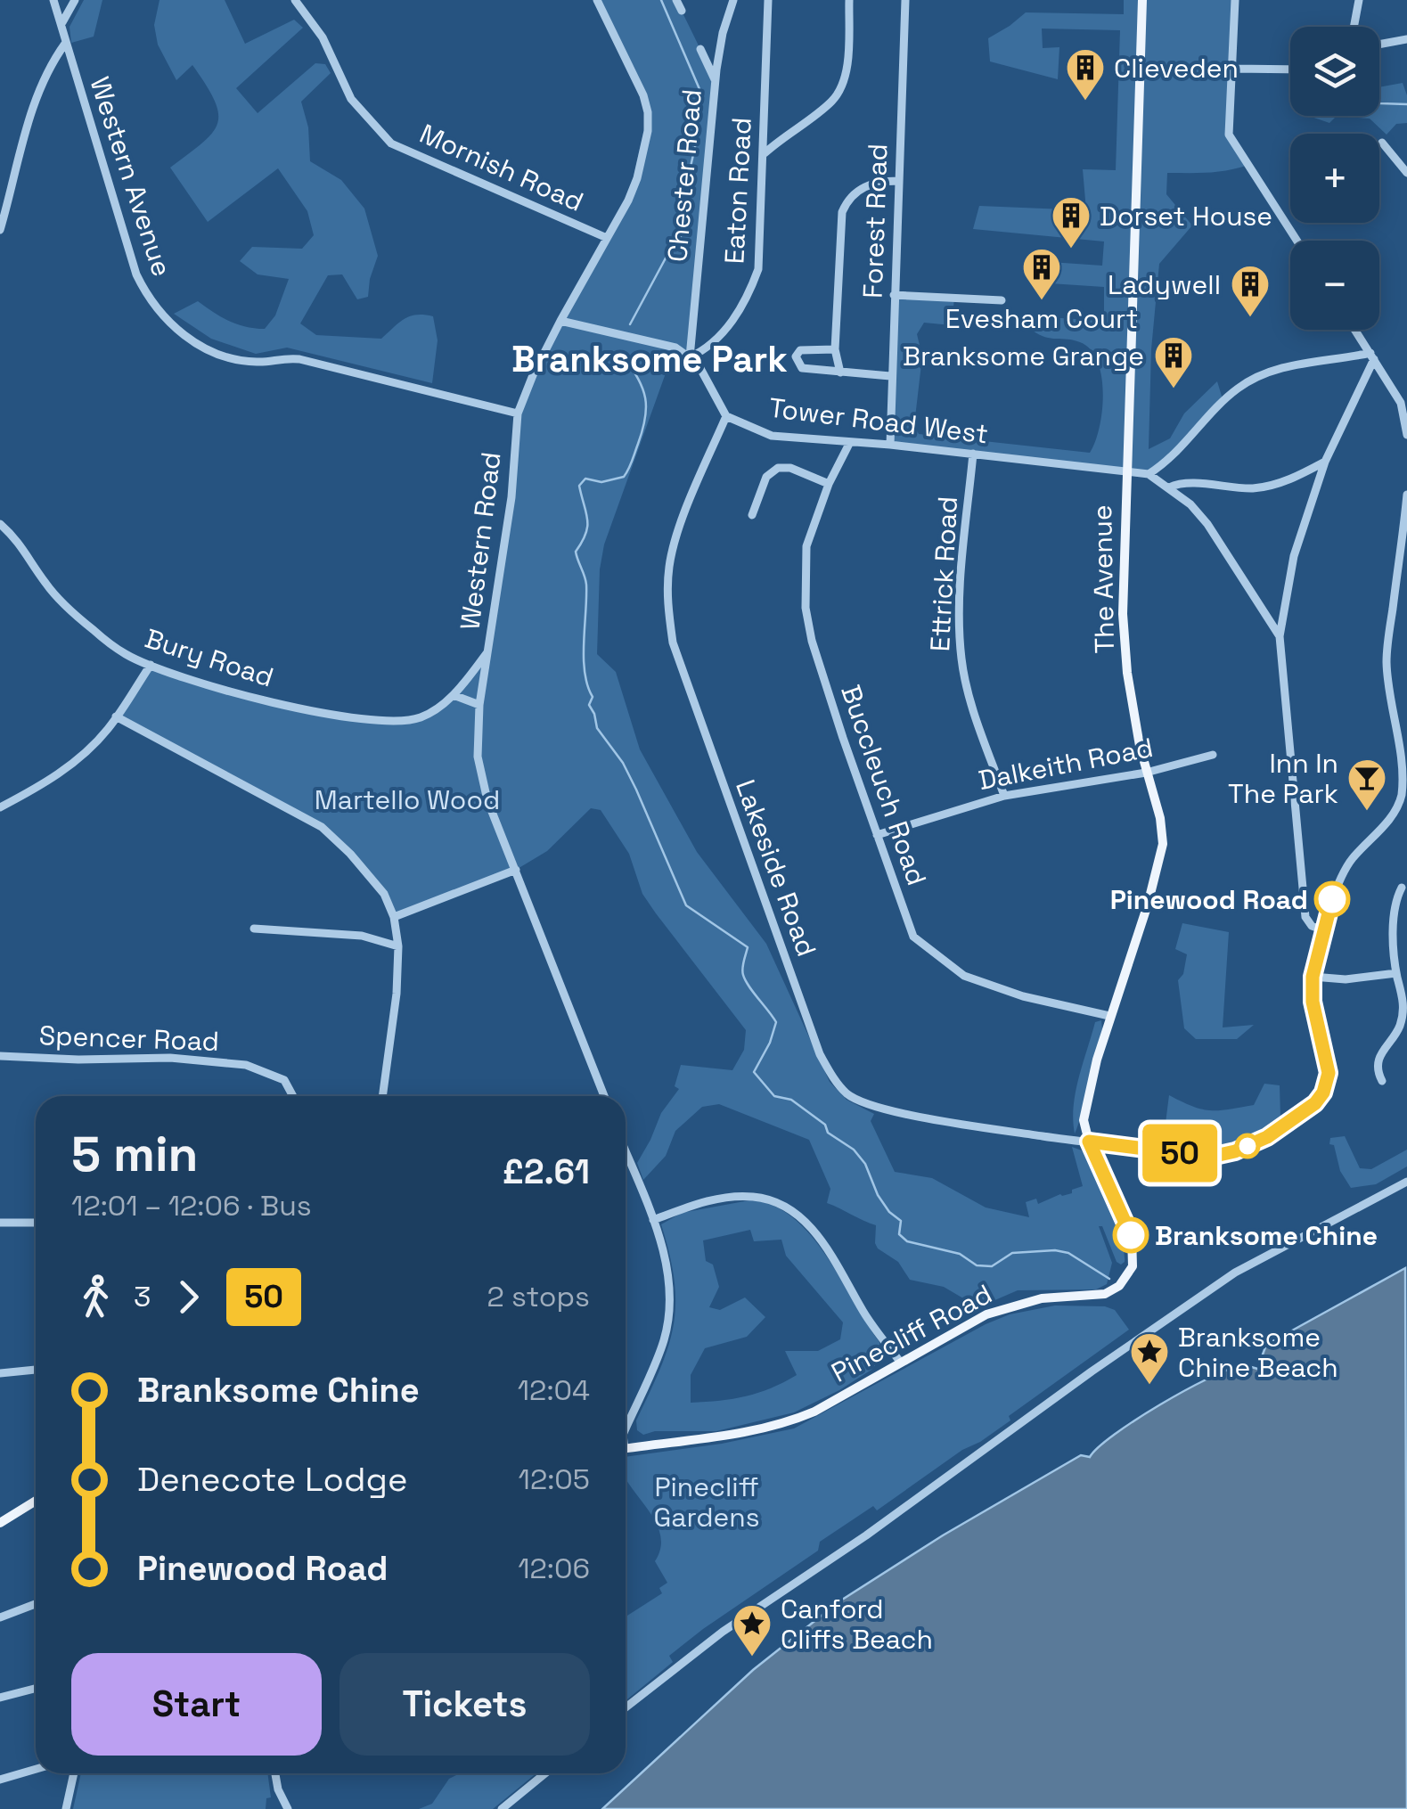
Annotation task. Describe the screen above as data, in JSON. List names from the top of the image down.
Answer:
{
  "streets": {
    "main road": ["The Avenue", "Pinecliff Road"],
    "street": [
      "Mornish Road",
      "Chester Road",
      "Western Avenue",
      "Eaton Road",
      "Forest Road",
      "Tower Road West",
      "Western Road",
      "Ettrick Road",
      "Bury Road",
      "Dalkeith Road",
      "Buccleuch Road",
      "Lakeside Road",
      "Spencer Road"
    ]
  },
  "crossings": [
    ["Mornish Road", "Western Road"],
    ["Chester Road", "Eaton Road"],
    ["Western Avenue", "Western Road"],
    ["Forest Road", "Tower Road West"],
    ["Tower Road West", "Ettrick Road"],
    ["Tower Road West", "The Avenue"],
    ["Tower Road West", "Buccleuch Road"],
    ["Tower Road West", "Lakeside Road"],
    ["Western Road", "Bury Road"],
    ["Ettrick Road", "Dalkeith Road"],
    ["The Avenue", "Dalkeith Road"],
    ["The Avenue", "Buccleuch Road"],
    ["The Avenue", "Lakeside Road"],
    ["The Avenue", "Pinecliff Road"],
    ["Dalkeith Road", "Buccleuch Road"],
    ["Lakeside Road", "Pinecliff Road"]
  ],
  "districts": ["Branksome Park"],
  "parks": ["Martello Wood", "Pinecliff Gardens"],
  "places": {
    "building": [
      "Clieveden",
      "Dorset House",
      "Evesham Court",
      "Ladywell",
      "Branksome Grange"
    ],
    "bar": ["Inn In The Park"],
    "other": ["Pinewood Road", "Branksome Chine"],
    "place": ["Branksome Chine Beach", "Canford Cliffs Beach"]
  },
  "lines": ["bus line 50"],
  "page": {
    "on_map": "50",
    "map_buttons": ["+", "−"],
    "heading": ["5 min", "12:01 – 12:06 · Bus", "£2.61"],
    "legs": ["3", "50", "2 stops"],
    "list": [
      {
        "name": "Branksome Chine",
        "value": "12:04"
      },
      {
        "name": "Denecote Lodge",
        "value": "12:05"
      },
      {
        "name": "Pinewood Road",
        "value": "12:06"
      }
    ],
    "buttons": ["Start", "Tickets"]
  }
}
